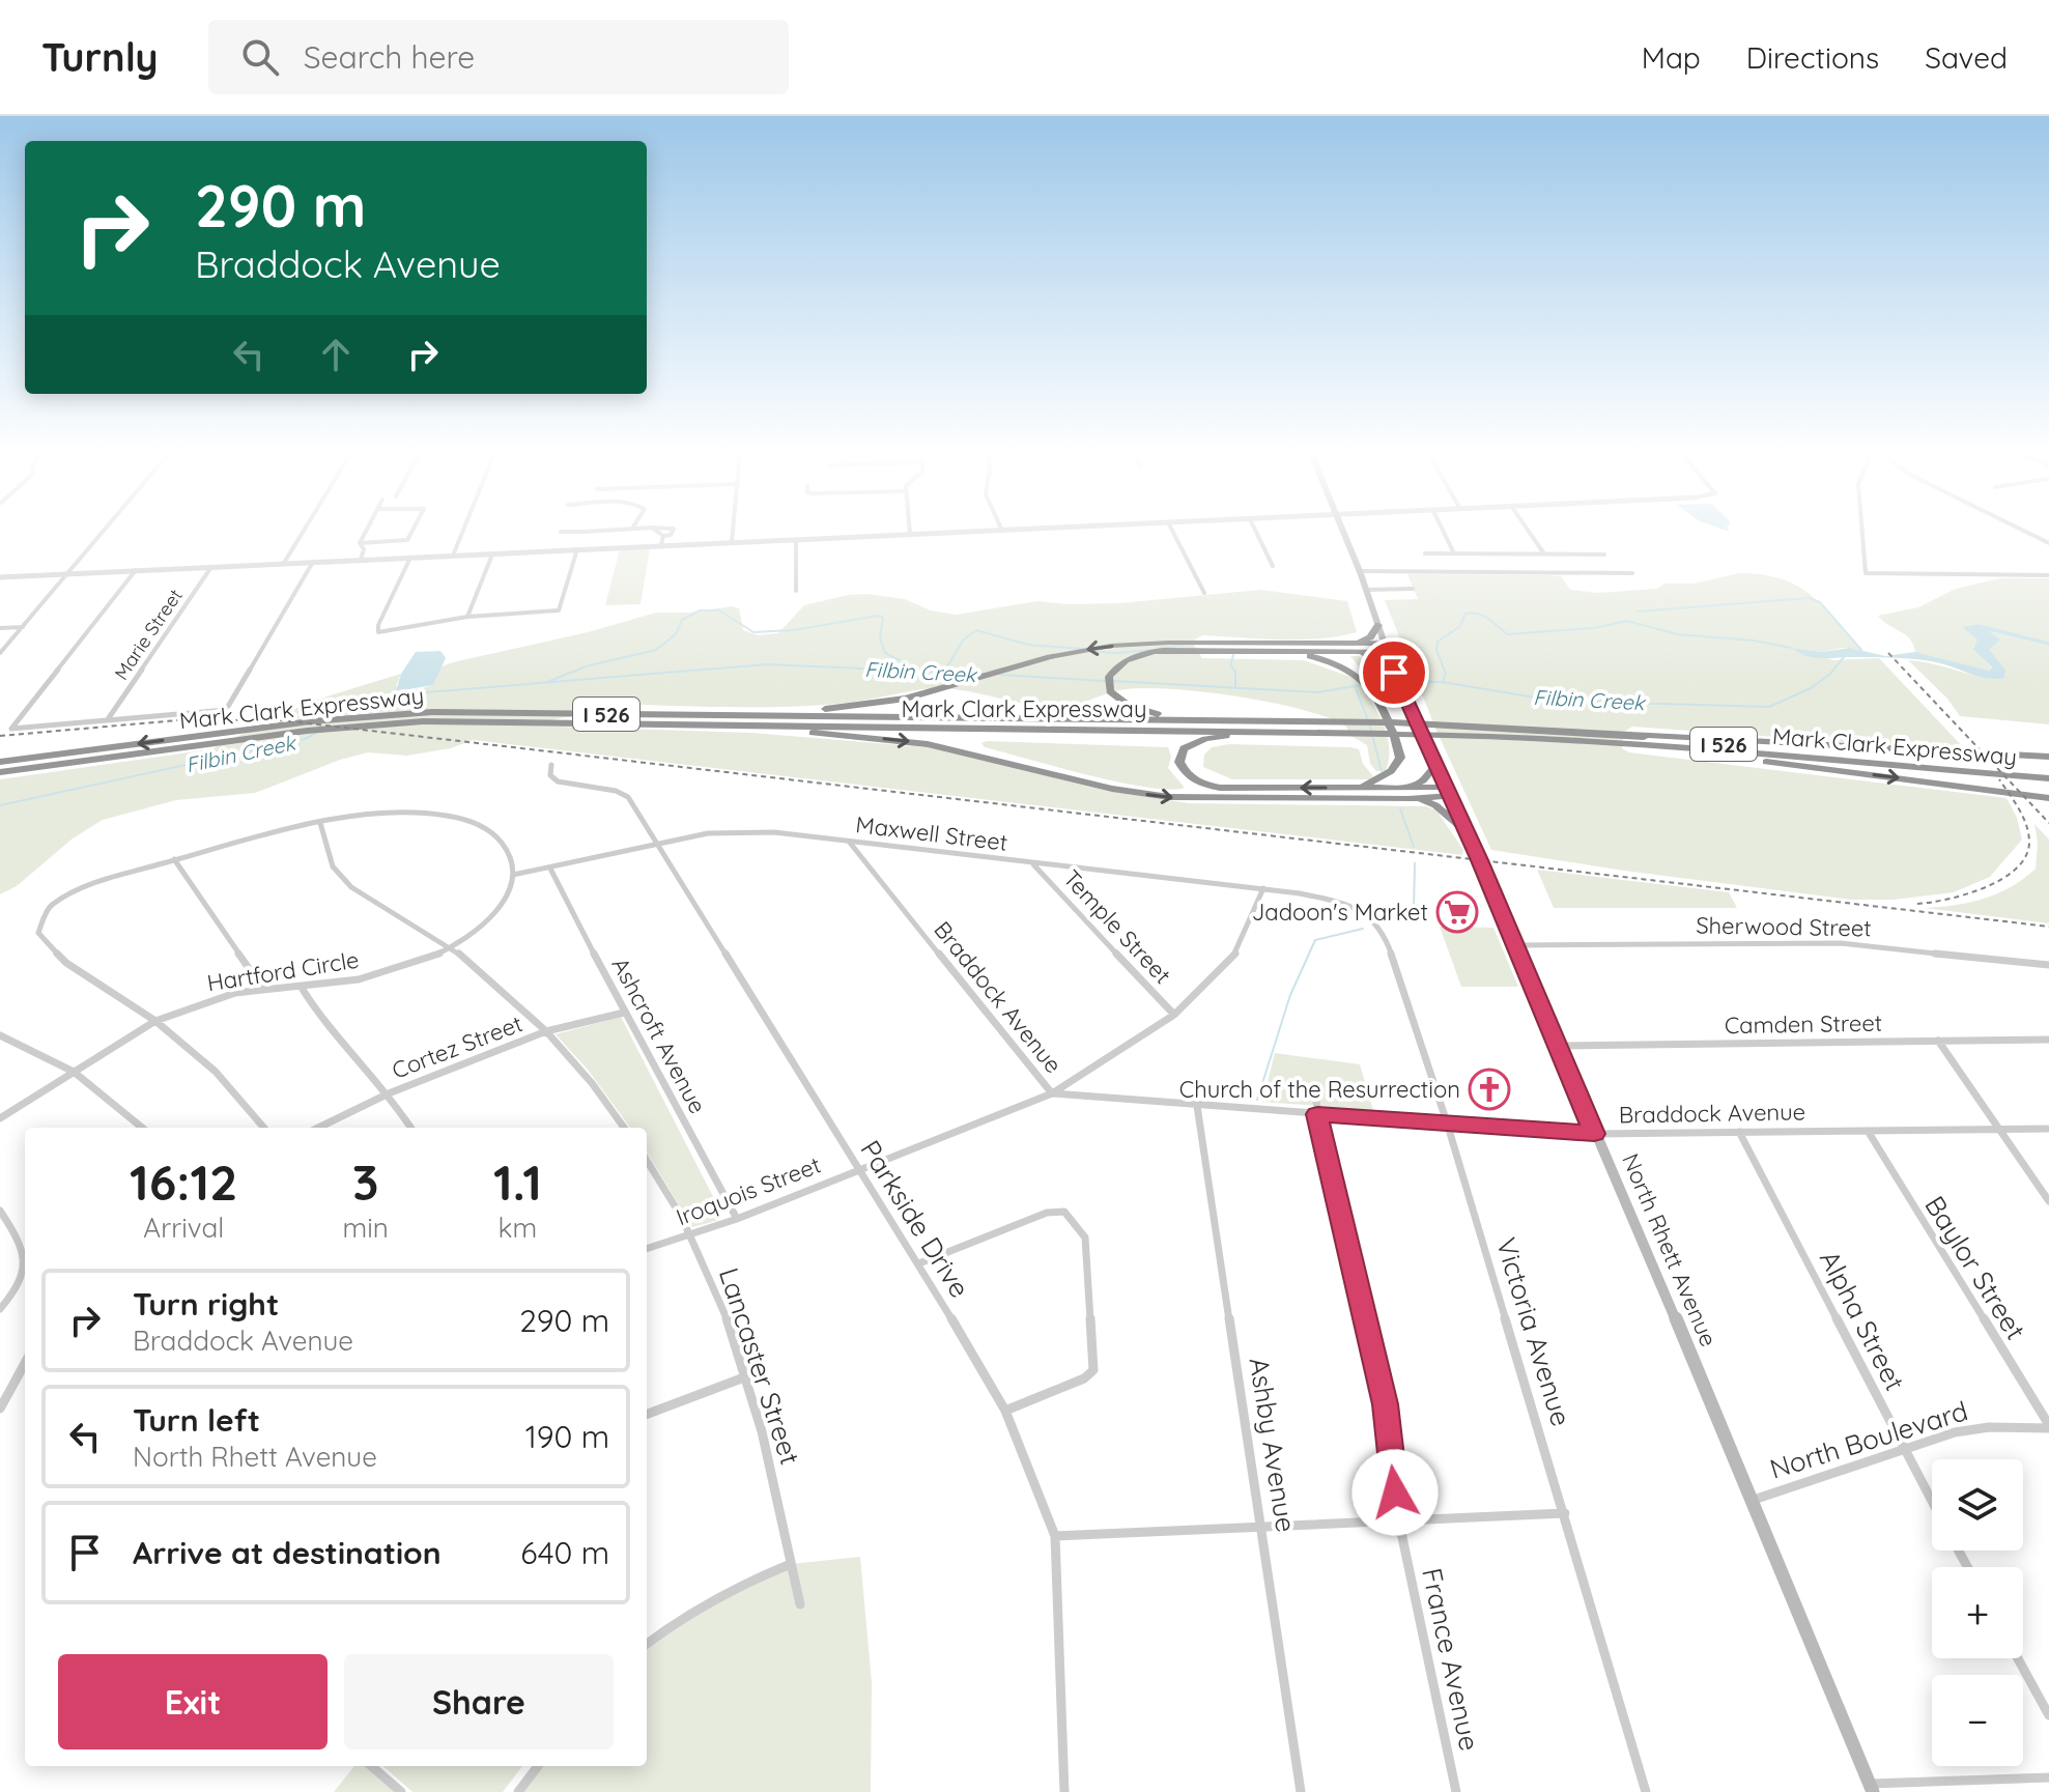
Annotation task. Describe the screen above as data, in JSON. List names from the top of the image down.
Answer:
{
  "streets": {
    "highway": ["Mark Clark Expressway", "I 526"],
    "main road": ["North Rhett Avenue"],
    "street": [
      "Marie Street",
      "Maxwell Street",
      "Temple Street",
      "Sherwood Street",
      "Hartford Circle",
      "Braddock Avenue",
      "Camden Street",
      "Ashcroft Avenue",
      "Cortez Street",
      "Iroquois Street",
      "Parkside Drive",
      "Baylor Street",
      "Alpha Street",
      "Victoria Avenue",
      "Lancaster Street",
      "North Boulevard",
      "Ashby Avenue",
      "France Avenue"
    ]
  },
  "crossings": [
    ["Maxwell Street", "Temple Street"],
    ["Maxwell Street", "Hartford Circle"],
    ["Maxwell Street", "Braddock Avenue"],
    ["Maxwell Street", "Ashcroft Avenue"],
    ["Maxwell Street", "Parkside Drive"],
    ["Maxwell Street", "Victoria Avenue"],
    ["Sherwood Street", "North Rhett Avenue"],
    ["Braddock Avenue", "Iroquois Street"],
    ["Braddock Avenue", "North Rhett Avenue"],
    ["Braddock Avenue", "Baylor Street"],
    ["Braddock Avenue", "Alpha Street"],
    ["Braddock Avenue", "Victoria Avenue"],
    ["Braddock Avenue", "Ashby Avenue"],
    ["Braddock Avenue", "France Avenue"],
    ["Camden Street", "North Rhett Avenue"],
    ["Ashcroft Avenue", "Cortez Street"],
    ["Ashcroft Avenue", "Iroquois Street"],
    ["Iroquois Street", "Parkside Drive"],
    ["Iroquois Street", "Lancaster Street"],
    ["North Rhett Avenue", "North Boulevard"],
    ["Baylor Street", "North Boulevard"],
    ["Alpha Street", "North Boulevard"]
  ],
  "water": ["Filbin Creek"],
  "places": {
    "supermarket": ["Jadoon's Market"],
    "church": ["Church of the Resurrection"]
  },
  "page": {
    "header": "Turnly",
    "search": "Search here",
    "nav": ["Map", "Directions", "Saved"],
    "turn": ["290 m", "Braddock Avenue"],
    "eta": [
      "16:12",
      "Arrival",
      "3",
      "min",
      "1.1",
      "km"
    ],
    "list": [
      {
        "name": "Turn right",
        "note": "Braddock Avenue",
        "value": "290 m"
      },
      {
        "name": "Turn left",
        "note": "North Rhett Avenue",
        "value": "190 m"
      },
      {
        "name": "Arrive at destination",
        "value": "640 m"
      }
    ],
    "map_buttons": ["+", "−"],
    "buttons": ["Exit", "Share"]
  }
}
